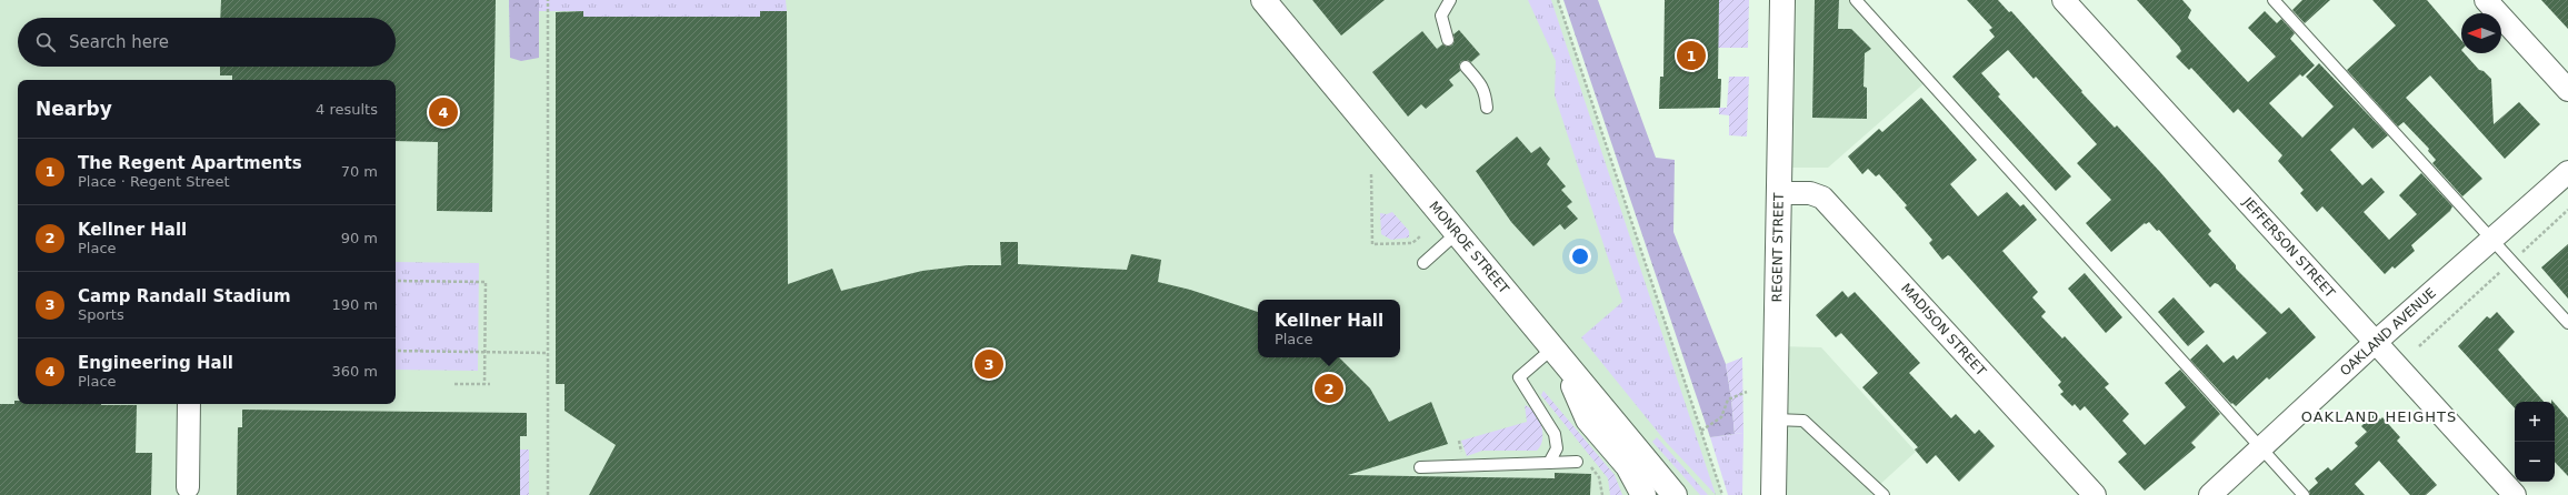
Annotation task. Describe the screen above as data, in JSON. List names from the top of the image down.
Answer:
{
  "streets": {
    "main road": ["MONROE STREET", "REGENT STREET"],
    "street": ["JEFFERSON STREET", "MADISON STREET", "OAKLAND AVENUE"]
  },
  "crossings": [
    ["REGENT STREET", "MADISON STREET"],
    ["JEFFERSON STREET", "OAKLAND AVENUE"]
  ],
  "districts": ["OAKLAND HEIGHTS"],
  "north": "left",
  "page": {
    "search": "Search here",
    "pins": [
      "1",
      "4",
      "3",
      "2"
    ],
    "heading": ["Nearby", "4 results"],
    "list": [
      {
        "mark": "1",
        "name": "The Regent Apartments",
        "note": "Place · Regent Street",
        "value": "70 m"
      },
      {
        "mark": "2",
        "name": "Kellner Hall",
        "note": "Place",
        "value": "90 m"
      },
      {
        "mark": "3",
        "name": "Camp Randall Stadium",
        "note": "Sports",
        "value": "190 m"
      },
      {
        "mark": "4",
        "name": "Engineering Hall",
        "note": "Place",
        "value": "360 m"
      }
    ],
    "popup": ["Kellner Hall", "Place"],
    "map_buttons": ["+", "−"]
  }
}
